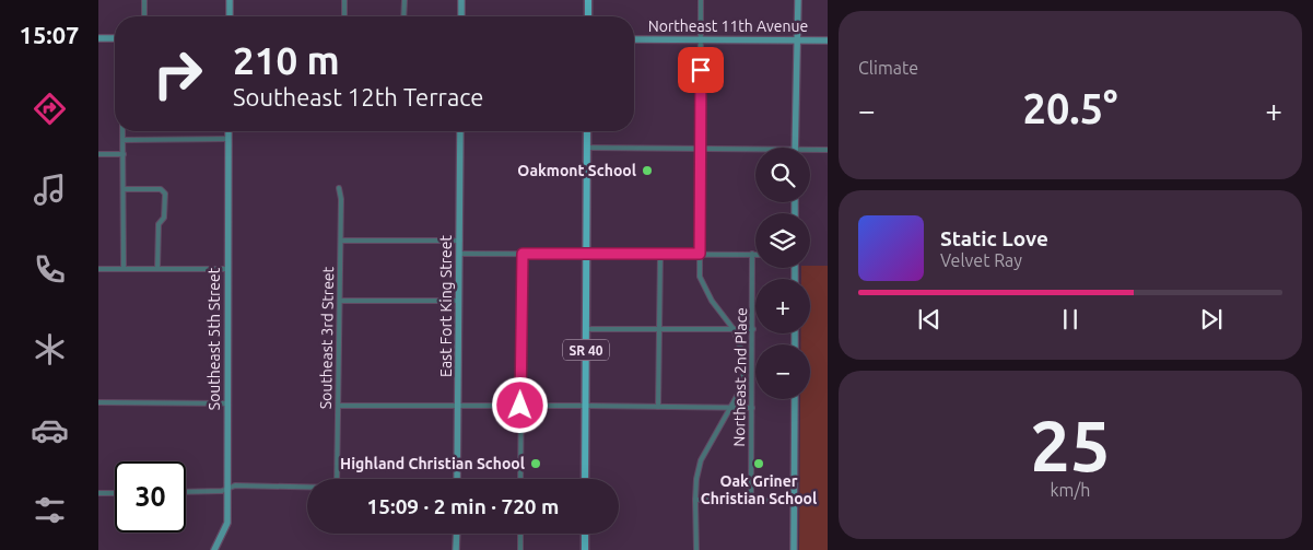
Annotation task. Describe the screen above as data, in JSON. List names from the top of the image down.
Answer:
{
  "streets": {
    "main road": ["SR 40"],
    "street": [
      "Northeast 11th Avenue",
      "East Fort King Street",
      "Southeast 3rd Street",
      "Southeast 5th Street",
      "Northeast 2nd Place"
    ]
  },
  "places": ["Oakmont School", "Highland Christian School", "Oak Griner Christian School"],
  "page": {
    "tabs": "15:07",
    "tile": [
      "Climate",
      ["25", "km/h"]
    ],
    "turn": ["210 m", "Southeast 12th Terrace"],
    "heat": ["−", "20.5°", "+"],
    "map_buttons": ["+", "−"],
    "song": ["Static Love", "Velvet Ray"],
    "limit": "30",
    "trip": "15:09 · 2 min · 720 m"
  }
}
